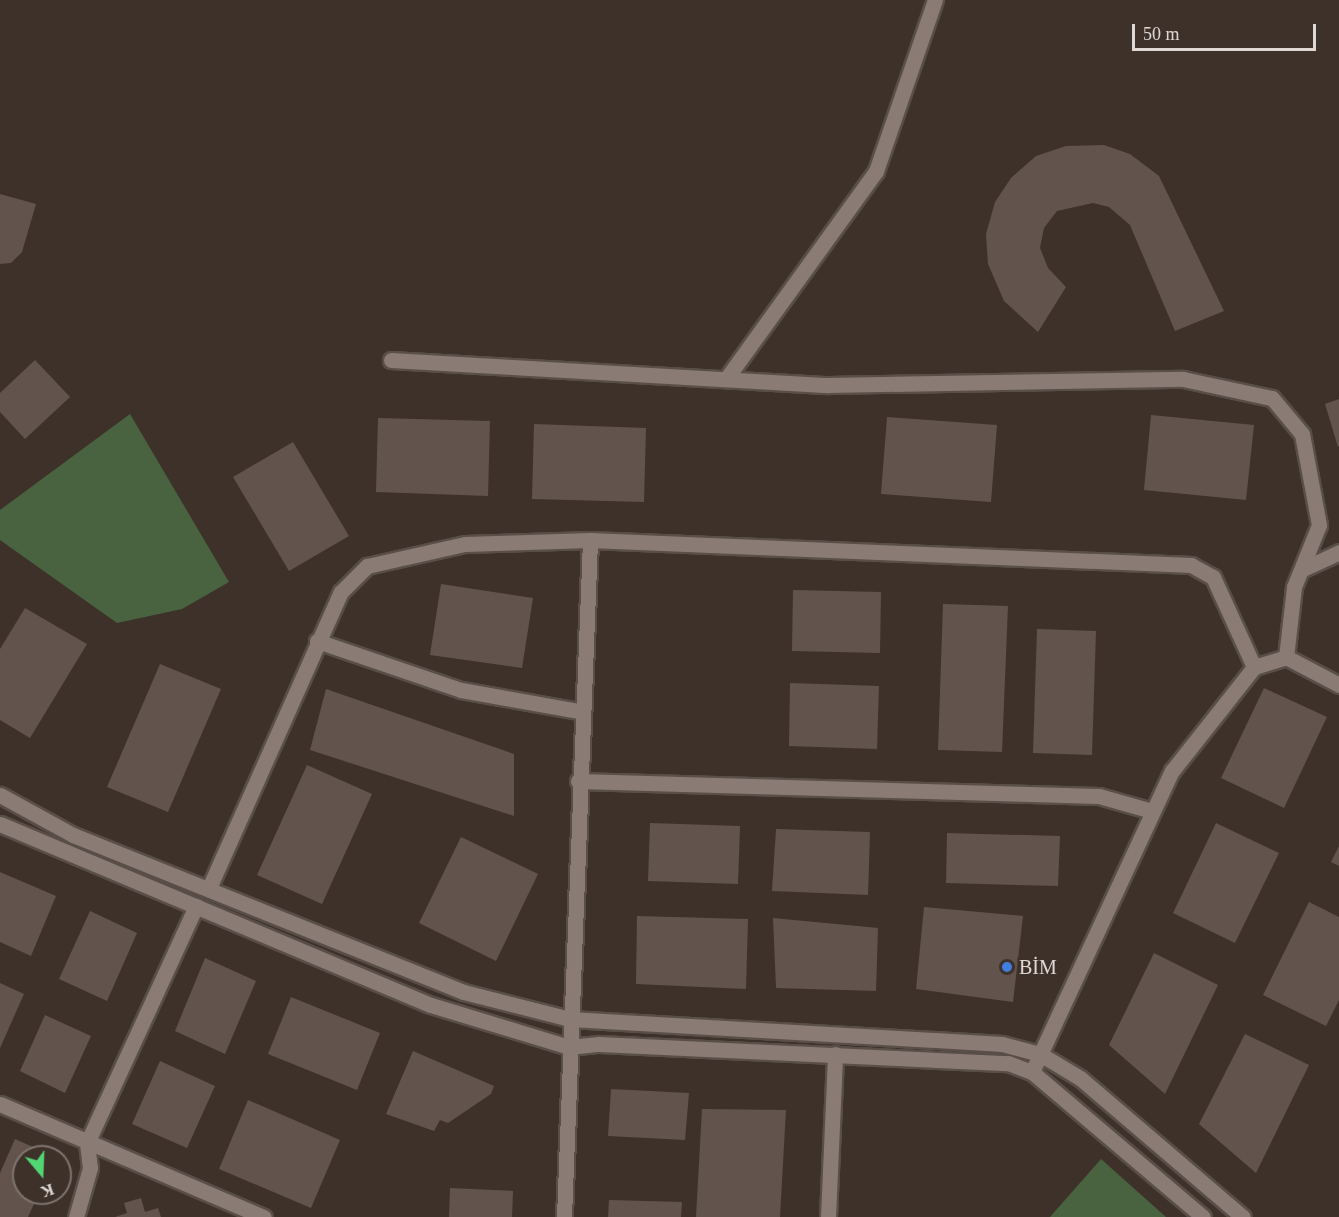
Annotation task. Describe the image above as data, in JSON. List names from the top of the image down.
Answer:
{
  "places": ["BİM"],
  "scale_bar": "50 m",
  "north": "bottom"
}
